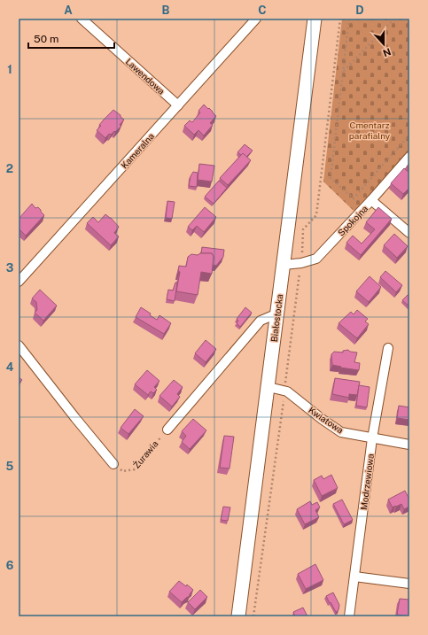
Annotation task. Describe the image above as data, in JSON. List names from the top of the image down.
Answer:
{
  "streets": {
    "street": [
      "Lawendowa",
      "Kameralna",
      "Spokojna",
      "Białostocka",
      "Kwiatowa",
      "Modrzewiowa"
    ],
    "path": ["Żurawia"]
  },
  "crossings": [
    ["Lawendowa", "Kameralna"],
    ["Spokojna", "Białostocka"],
    ["Białostocka", "Kwiatowa"],
    ["Kwiatowa", "Modrzewiowa"]
  ],
  "parks": ["Cmentarz parafialny"],
  "scale_bar": "50 m",
  "north": "bottom",
  "grid": {
    "columns": [
      "A",
      "B",
      "C",
      "D"
    ],
    "rows": [
      "1",
      "2",
      "3",
      "4",
      "5",
      "6"
    ]
  }
}
